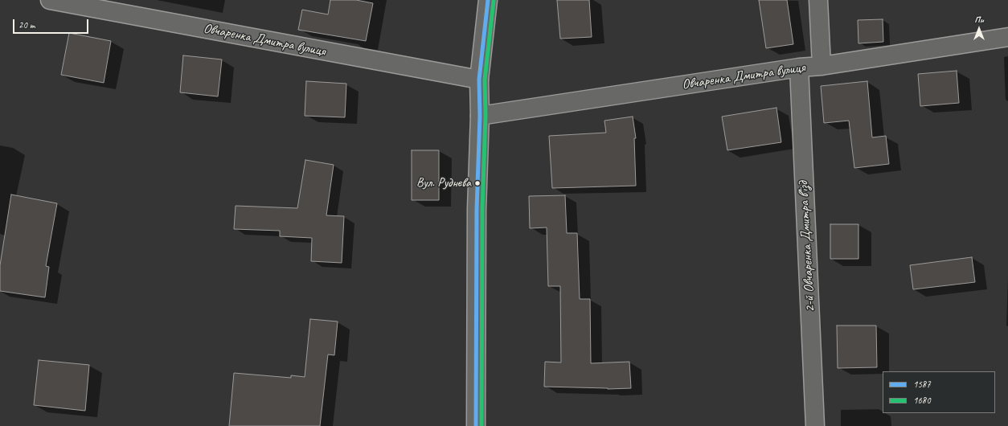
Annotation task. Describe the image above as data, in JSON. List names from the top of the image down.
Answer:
{
  "streets": {
    "main road": ["Овчаренка Дмитра вулиця", "2-й Овчаренка Дмитра в’їзд"]
  },
  "crossings": [
    ["Овчаренка Дмитра вулиця", "2-й Овчаренка Дмитра в’їзд"]
  ],
  "places": ["Вул. Руднєва"],
  "lines": ["transit line 1587", "transit line 1680"],
  "legend": ["1587", "1680"],
  "scale_bar": "20 m",
  "north": "top"
}
